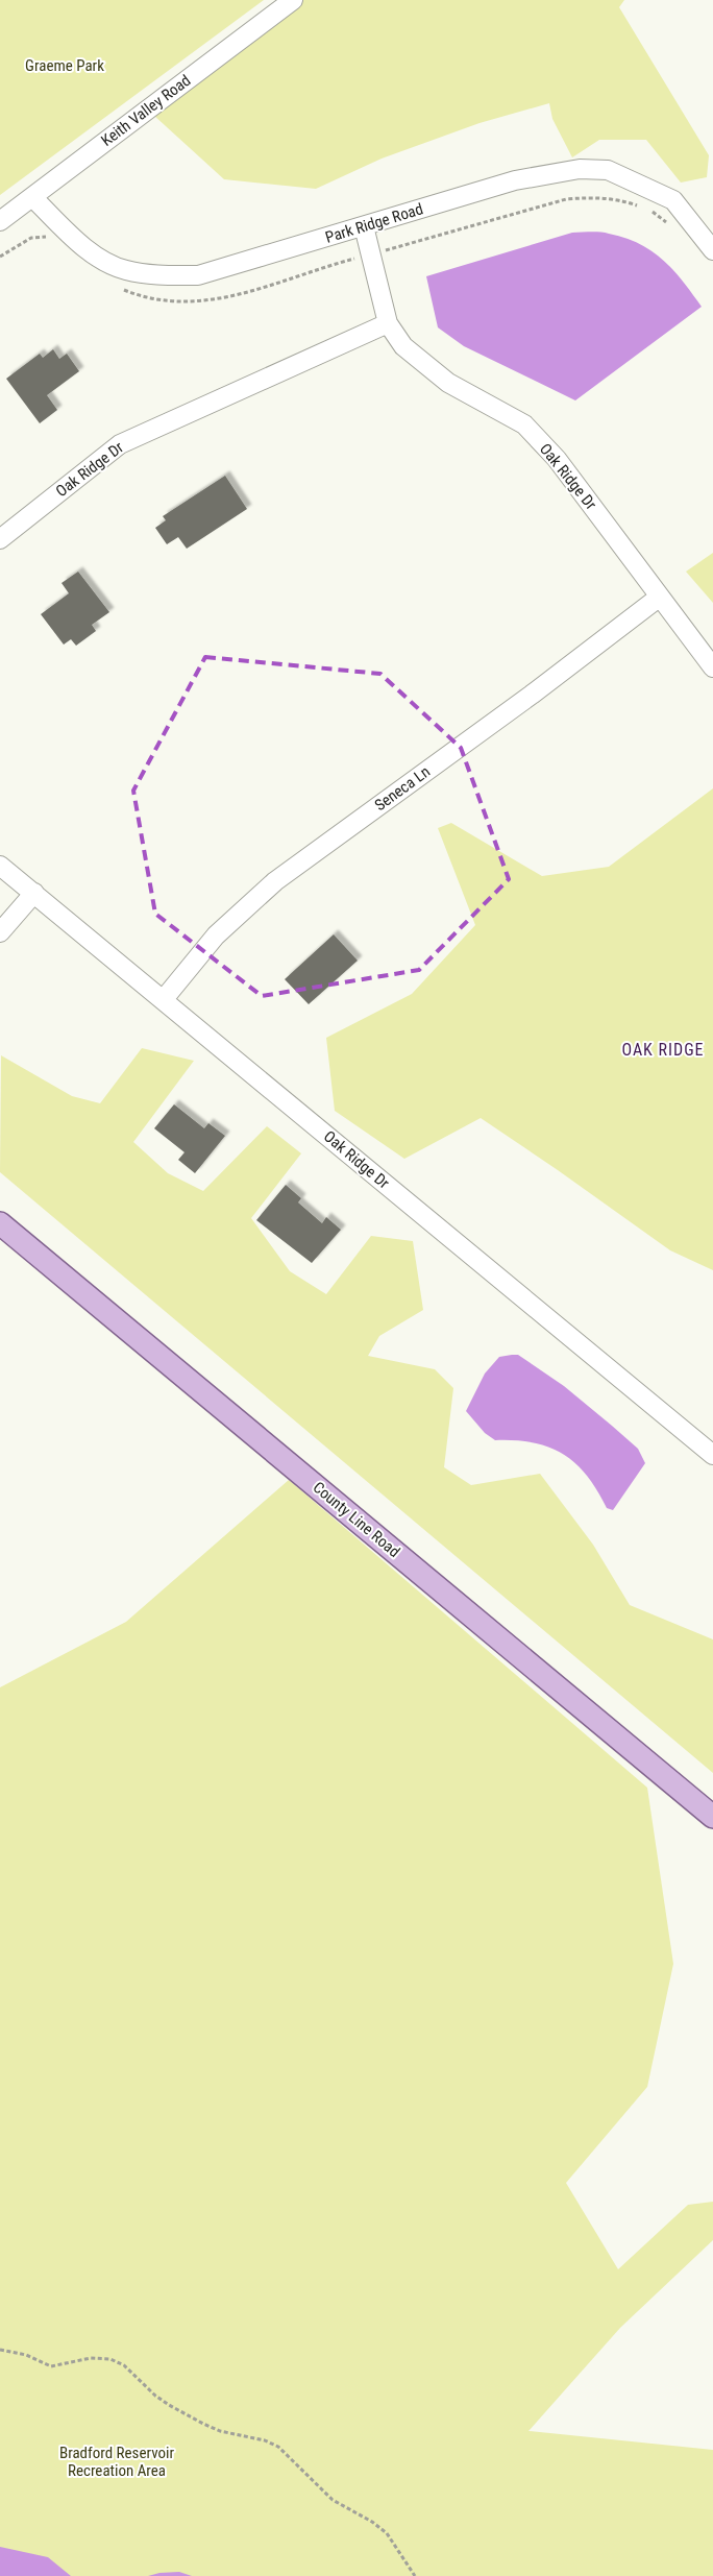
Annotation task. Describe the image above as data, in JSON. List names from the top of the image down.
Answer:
{
  "streets": {
    "main road": ["County Line Road"],
    "street": [
      "Keith Valley Road",
      "Park Ridge Road",
      "Oak Ridge Dr",
      "Seneca Ln"
    ]
  },
  "crossings": [
    ["Keith Valley Road", "Park Ridge Road"],
    ["Park Ridge Road", "Oak Ridge Dr"],
    ["Oak Ridge Dr", "Seneca Ln"]
  ],
  "districts": ["OAK RIDGE"],
  "parks": ["Graeme Park", "Bradford Reservoir Recreation Area"]
}
